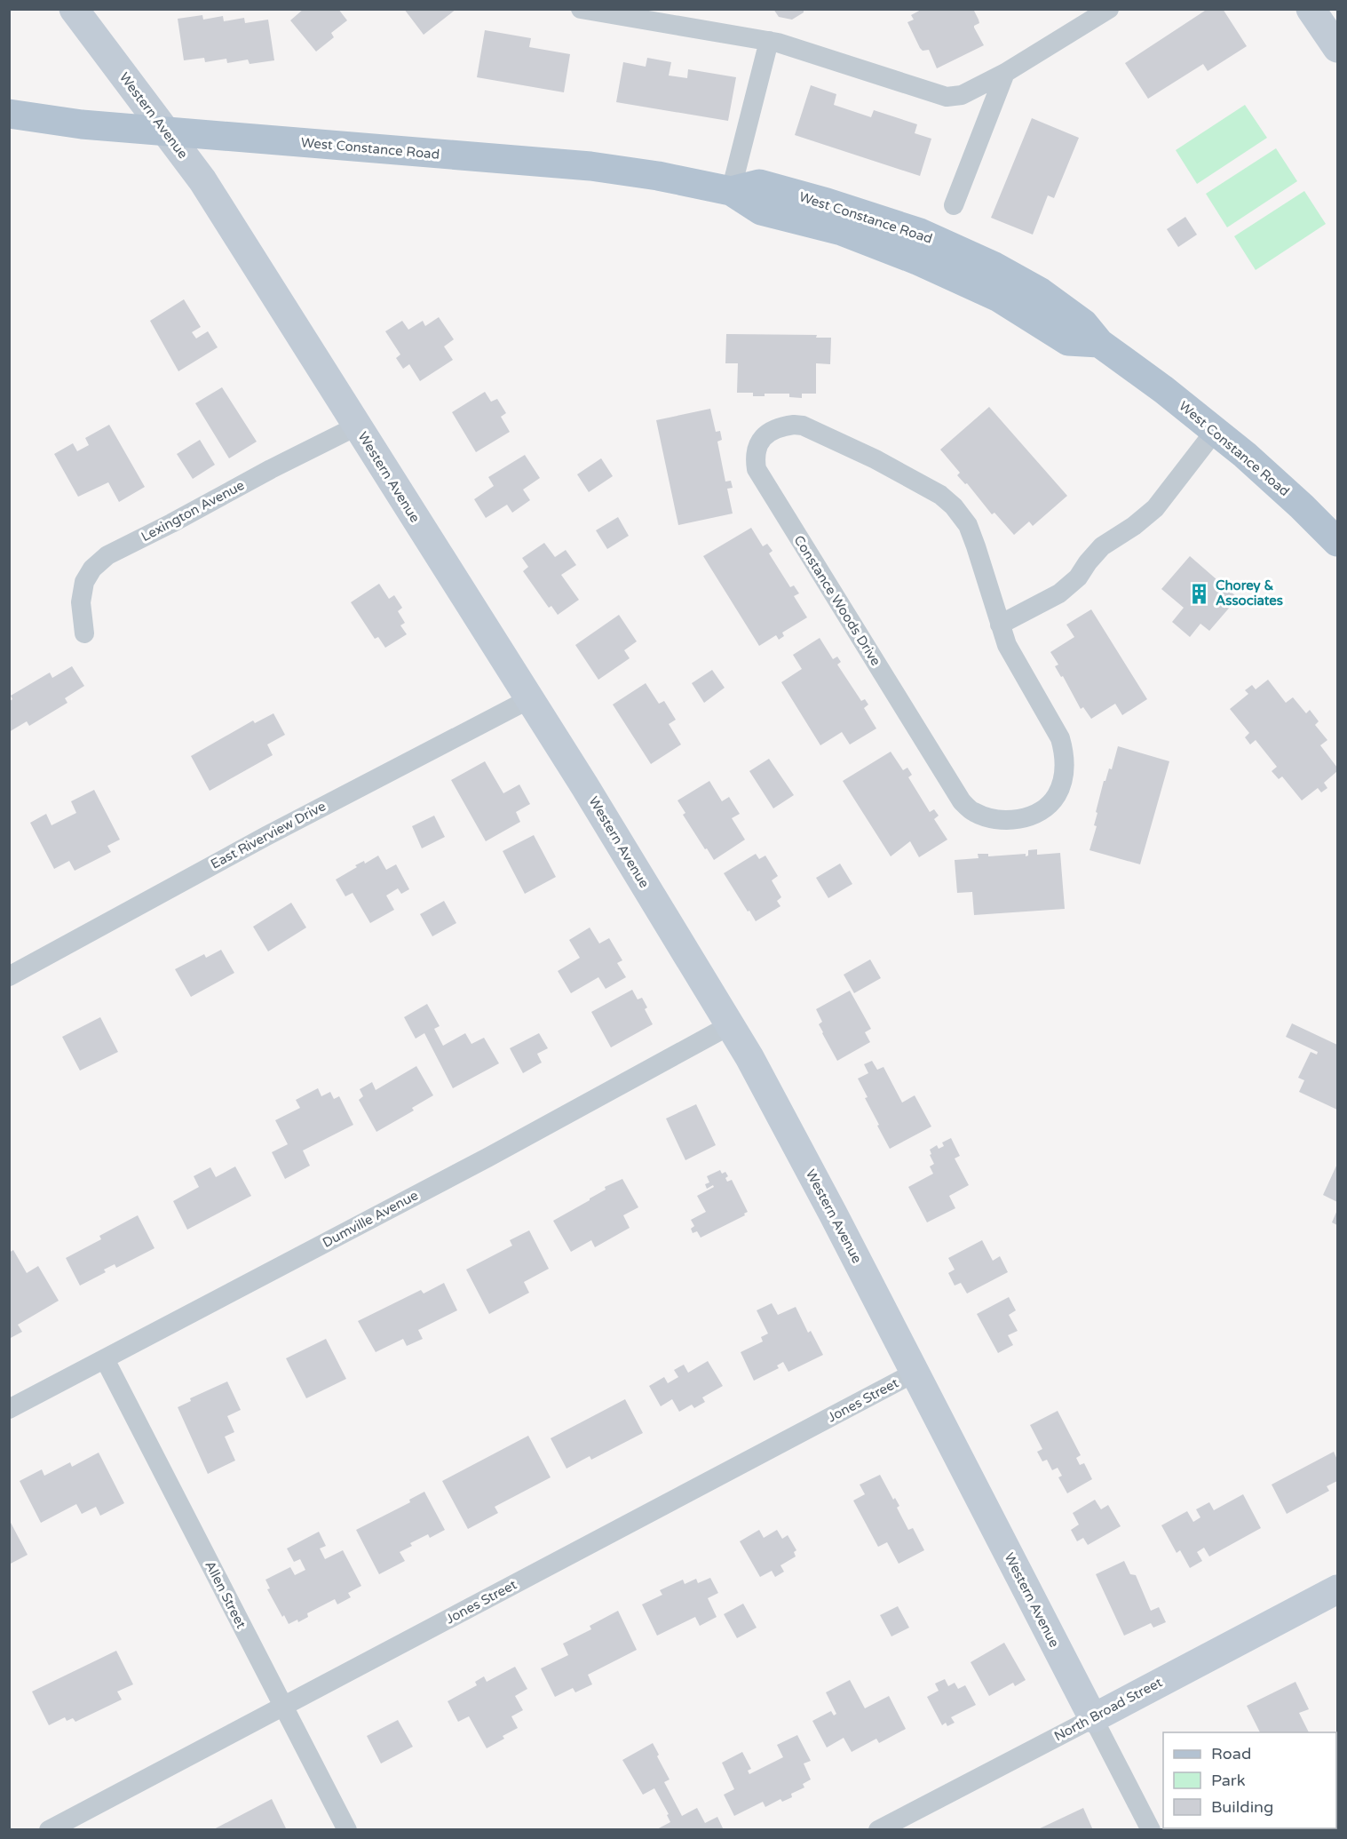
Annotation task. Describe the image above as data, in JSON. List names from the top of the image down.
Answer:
{
  "streets": {
    "main road": ["West Constance Road"],
    "street": [
      "Western Avenue",
      "Lexington Avenue",
      "Constance Woods Drive",
      "East Riverview Drive",
      "Dumville Avenue",
      "Jones Street",
      "Allen Street",
      "North Broad Street"
    ]
  },
  "crossings": [
    ["Western Avenue", "West Constance Road"],
    ["Western Avenue", "Lexington Avenue"],
    ["Western Avenue", "East Riverview Drive"],
    ["Western Avenue", "Dumville Avenue"],
    ["Western Avenue", "Jones Street"],
    ["Western Avenue", "North Broad Street"],
    ["Dumville Avenue", "Allen Street"],
    ["Jones Street", "Allen Street"]
  ],
  "places": {
    "building": ["Chorey & Associates"]
  },
  "legend": ["Road", "Park", "Building"]
}
